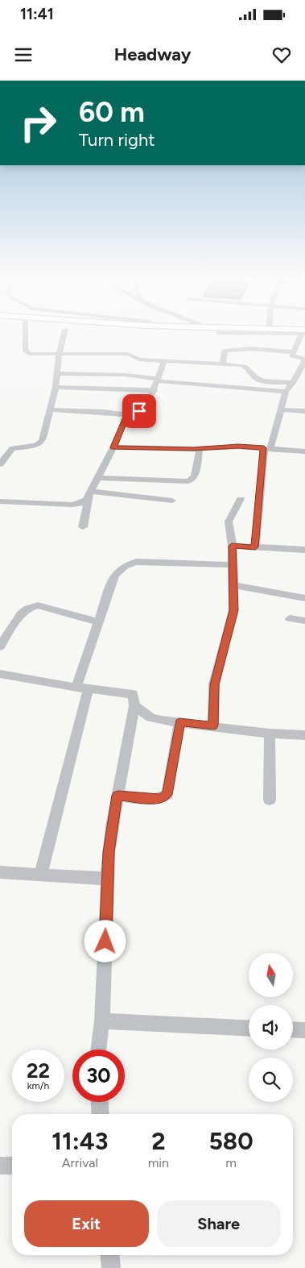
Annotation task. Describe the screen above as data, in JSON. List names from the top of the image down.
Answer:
{
  "north": "top",
  "page": {
    "status": "11:41",
    "header": "Headway",
    "turn": ["60 m", "Turn right"],
    "speed": "22 km/h",
    "limit": "30",
    "eta": [
      "11:43",
      "Arrival",
      "2",
      "min",
      "580",
      "m"
    ],
    "buttons": ["Exit", "Share"]
  }
}
